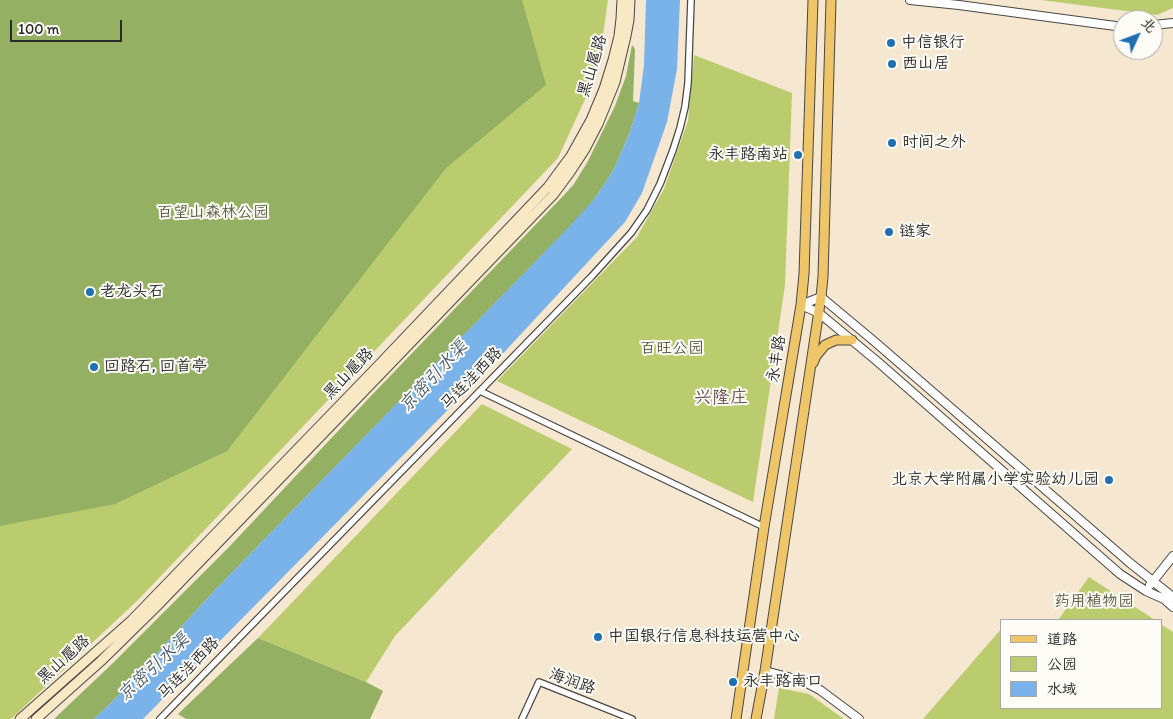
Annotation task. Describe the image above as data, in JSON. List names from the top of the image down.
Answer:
{
  "streets": {
    "main road": ["黑山扈路", "永丰路"],
    "street": ["马连洼西路", "海润路"]
  },
  "districts": ["兴隆庄"],
  "water": ["京密引水渠"],
  "parks": ["百望山森林公园", "百旺公园", "药用植物园"],
  "places": [
    "中信银行",
    "西山居",
    "时间之外",
    "永丰路南站",
    "链家",
    "老龙头石",
    "回路石, 回首亭",
    "北京大学附属小学实验幼儿园",
    "中国银行信息科技运营中心",
    "永丰路南口"
  ],
  "legend": ["道路", "公园", "水域"],
  "scale_bar": "100 m",
  "north": "top right"
}
